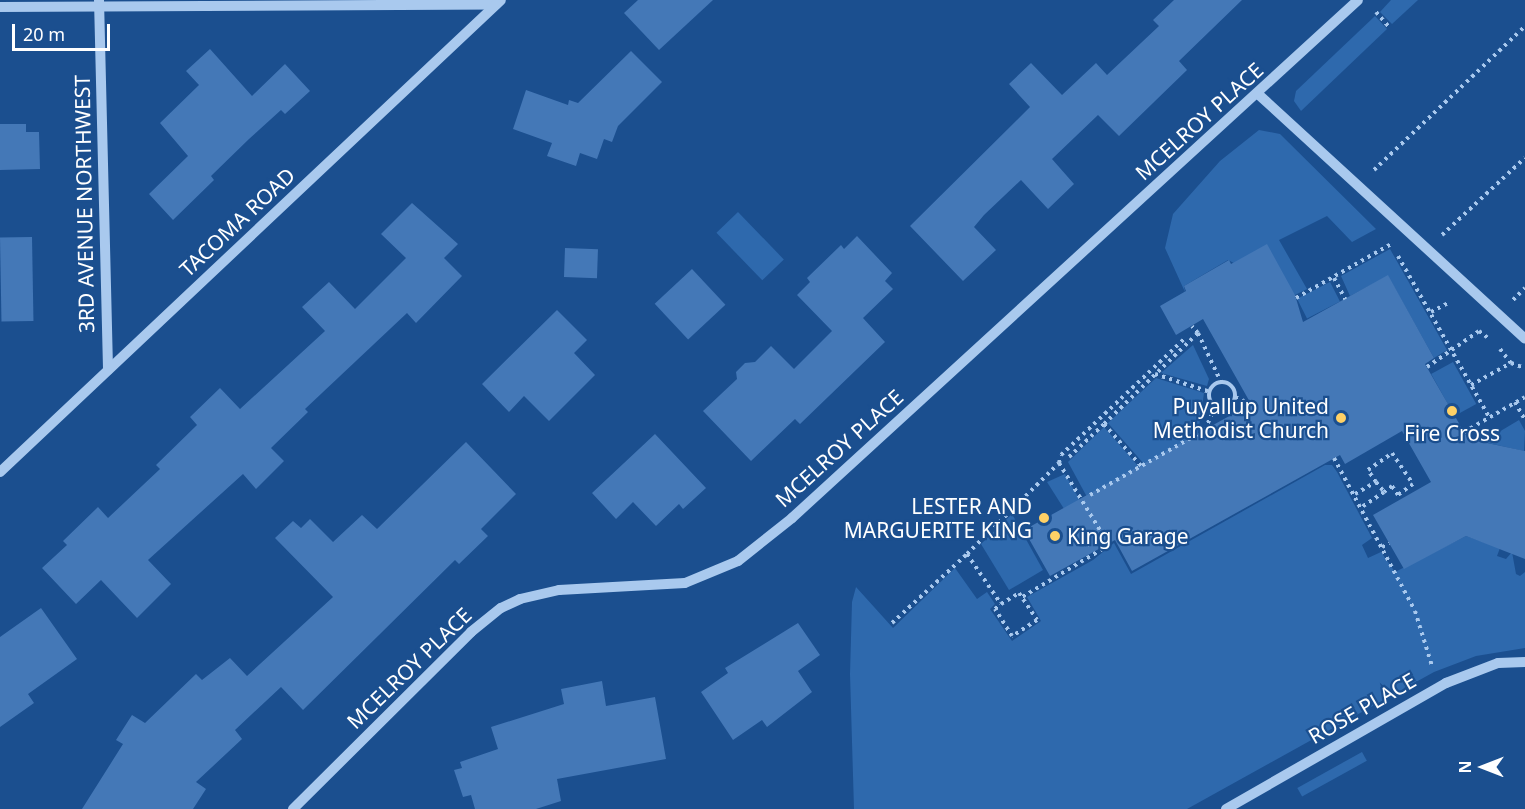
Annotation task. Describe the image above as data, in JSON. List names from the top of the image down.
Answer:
{
  "streets": {
    "street": [
      "MCELROY PLACE",
      "3RD AVENUE NORTHWEST",
      "TACOMA ROAD",
      "ROSE PLACE"
    ]
  },
  "crossings": [
    ["3RD AVENUE NORTHWEST", "TACOMA ROAD"]
  ],
  "places": [
    "Fire Cross",
    "Puyallup United Methodist Church",
    "LESTER AND MARGUERITE KING",
    "King Garage"
  ],
  "scale_bar": "20 m",
  "north": "left"
}
